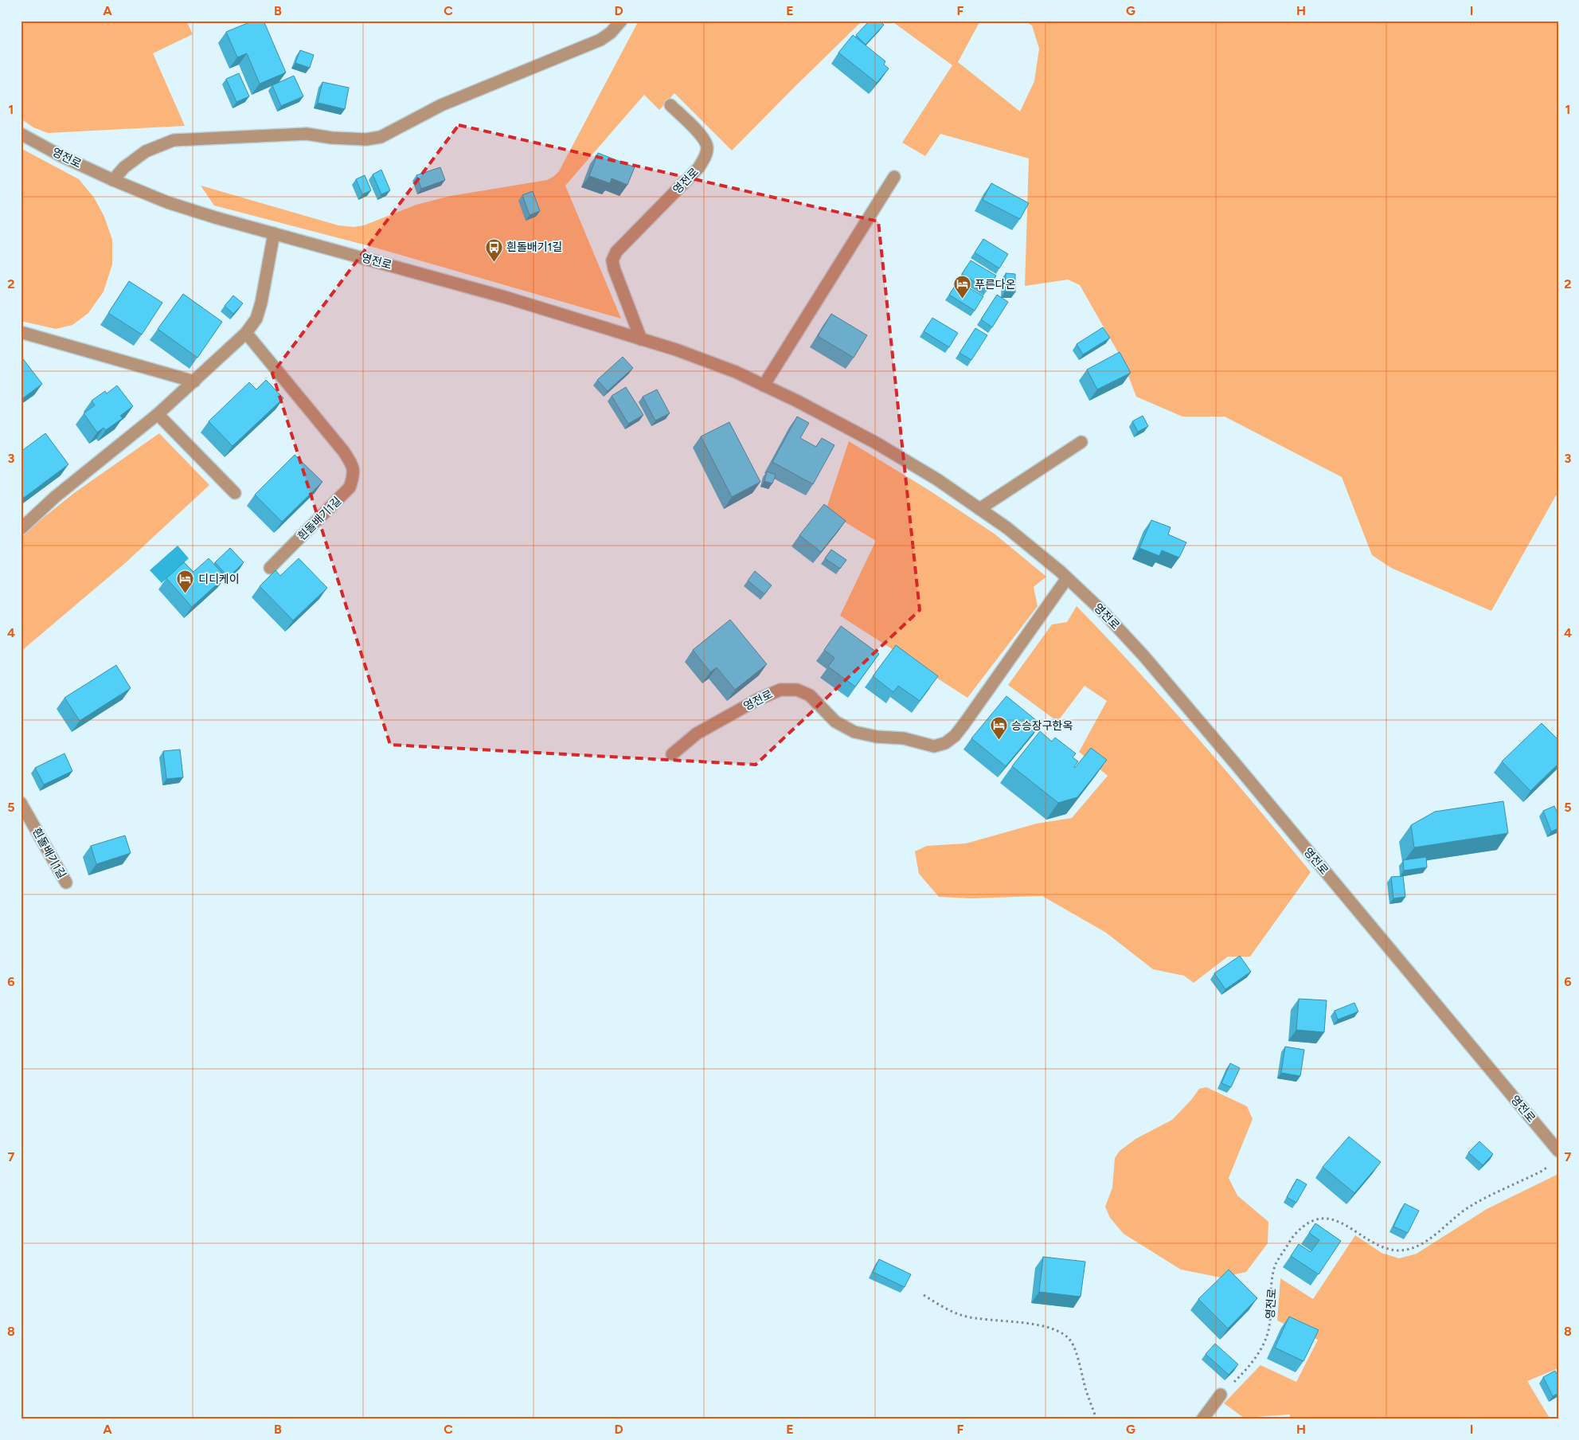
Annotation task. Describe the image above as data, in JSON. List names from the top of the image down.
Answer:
{
  "streets": {
    "street": ["영전로", "흰돌배기1길"]
  },
  "places": {
    "bus stop": ["흰돌배기1길"],
    "hotel": ["푸른다온", "디디케이", "승승장구한옥"]
  },
  "grid": {
    "columns": [
      "A",
      "B",
      "C",
      "D",
      "E",
      "F",
      "G",
      "H",
      "I"
    ],
    "rows": [
      "1",
      "2",
      "3",
      "4",
      "5",
      "6",
      "7",
      "8"
    ]
  }
}
